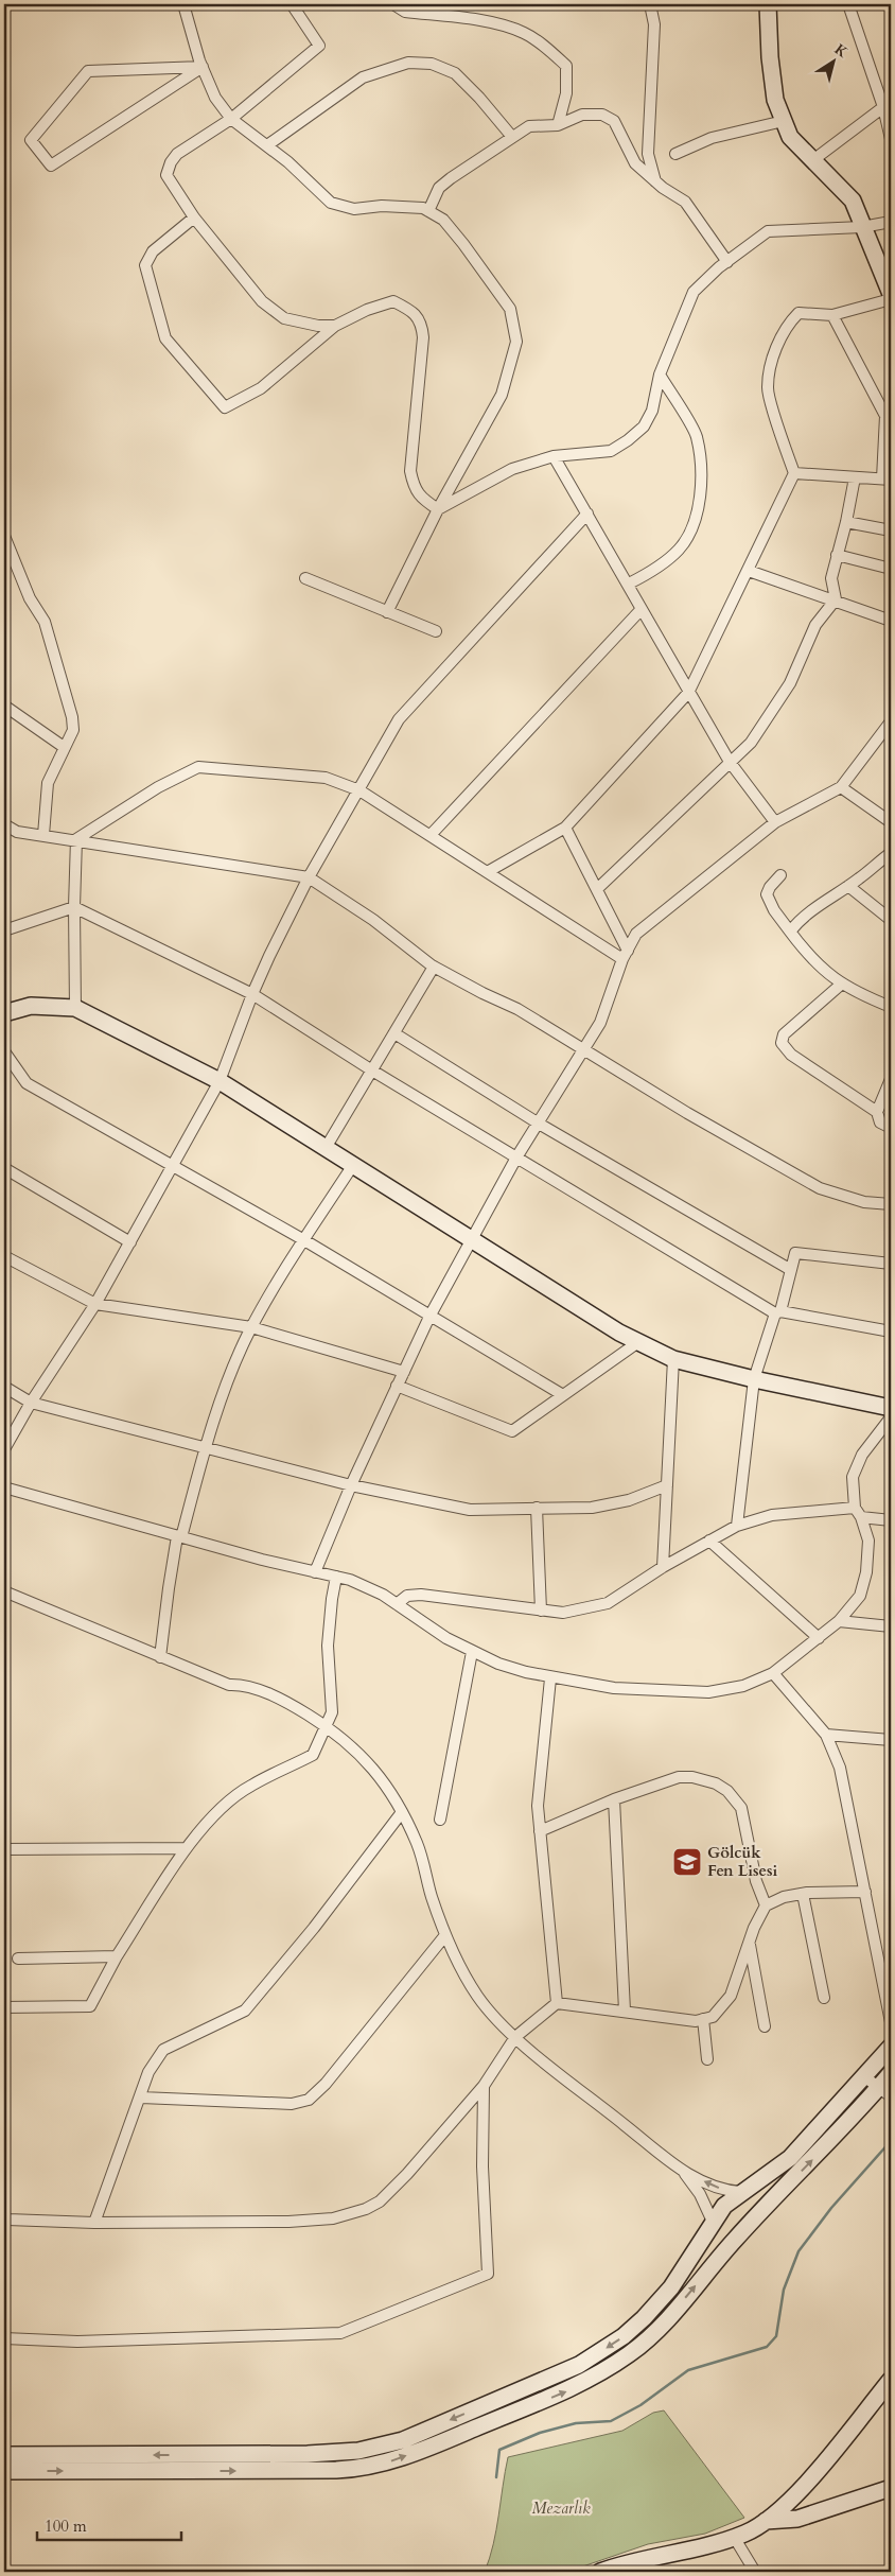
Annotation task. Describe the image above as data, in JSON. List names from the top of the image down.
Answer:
{
  "parks": ["Mezarlık"],
  "places": {
    "school or university": ["Gölcük Fen Lisesi"]
  },
  "scale_bar": "100 m",
  "north": "top right"
}
